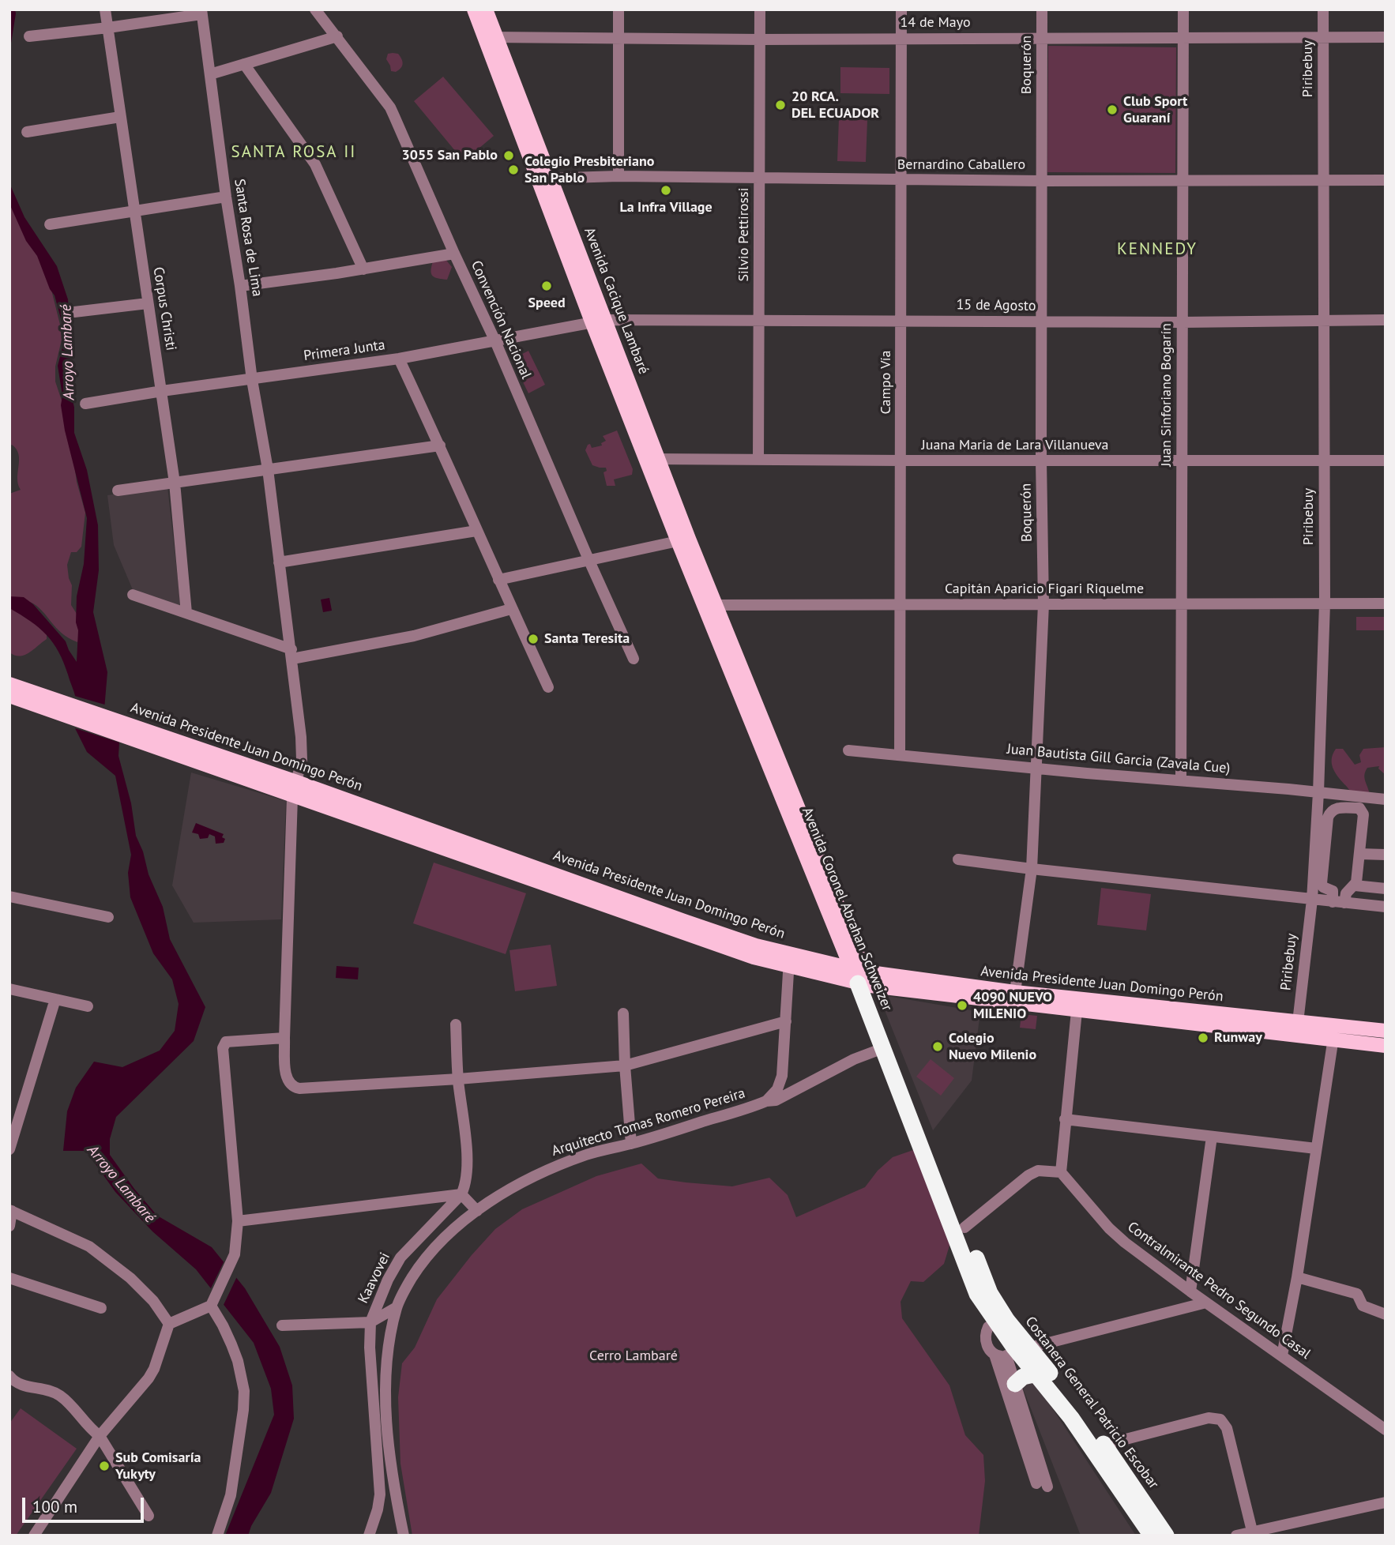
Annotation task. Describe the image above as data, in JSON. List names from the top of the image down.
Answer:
{
  "streets": {
    "highway": ["Avenida Coronel Abrahan Schweizer", "Costanera General Patricio Escobar"],
    "main road": ["Avenida Presidente Juan Domingo Perón"],
    "street": [
      "14 de Mayo",
      "Boquerón",
      "Piribebuy",
      "Bernardino Caballero",
      "Silvio Pettirossi",
      "Santa Rosa de Lima",
      "15 de Agosto",
      "Corpus Christi",
      "Convención Nacional",
      "Primera Junta",
      "Campo Vía",
      "Juan Sinforiano Bogarín",
      "Juana Maria de Lara Villanueva",
      "Capitán Aparicio Figari Riquelme",
      "Juan Bautista Gill Garcia (Zavala Cue)",
      "Arquitecto Tomas Romero Pereira",
      "Kaavovei",
      "Contralmirante Pedro Segundo Casal"
    ]
  },
  "crossings": [
    ["14 de Mayo", "Boquerón"],
    ["14 de Mayo", "Piribebuy"],
    ["14 de Mayo", "Silvio Pettirossi"],
    ["14 de Mayo", "Campo Vía"],
    ["14 de Mayo", "Juan Sinforiano Bogarín"],
    ["Boquerón", "Bernardino Caballero"],
    ["Boquerón", "15 de Agosto"],
    ["Boquerón", "Juana Maria de Lara Villanueva"],
    ["Boquerón", "Capitán Aparicio Figari Riquelme"],
    ["Boquerón", "Avenida Presidente Juan Domingo Perón"],
    ["Boquerón", "Juan Bautista Gill Garcia (Zavala Cue)"],
    ["Piribebuy", "Bernardino Caballero"],
    ["Piribebuy", "15 de Agosto"],
    ["Piribebuy", "Juana Maria de Lara Villanueva"],
    ["Piribebuy", "Capitán Aparicio Figari Riquelme"],
    ["Piribebuy", "Avenida Presidente Juan Domingo Perón"],
    ["Piribebuy", "Juan Bautista Gill Garcia (Zavala Cue)"],
    ["Bernardino Caballero", "Silvio Pettirossi"],
    ["Bernardino Caballero", "Campo Vía"],
    ["Bernardino Caballero", "Juan Sinforiano Bogarín"],
    ["Silvio Pettirossi", "15 de Agosto"],
    ["Silvio Pettirossi", "Juana Maria de Lara Villanueva"],
    ["Santa Rosa de Lima", "Primera Junta"],
    ["Santa Rosa de Lima", "Avenida Presidente Juan Domingo Perón"],
    ["15 de Agosto", "Primera Junta"],
    ["15 de Agosto", "Campo Vía"],
    ["15 de Agosto", "Juan Sinforiano Bogarín"],
    ["Corpus Christi", "Primera Junta"],
    ["Convención Nacional", "Primera Junta"],
    ["Campo Vía", "Juana Maria de Lara Villanueva"],
    ["Campo Vía", "Capitán Aparicio Figari Riquelme"],
    ["Campo Vía", "Juan Bautista Gill Garcia (Zavala Cue)"],
    ["Juan Sinforiano Bogarín", "Juana Maria de Lara Villanueva"],
    ["Juan Sinforiano Bogarín", "Capitán Aparicio Figari Riquelme"],
    ["Juan Sinforiano Bogarín", "Juan Bautista Gill Garcia (Zavala Cue)"],
    ["Capitán Aparicio Figari Riquelme", "Avenida Coronel Abrahan Schweizer"],
    ["Avenida Presidente Juan Domingo Perón", "Avenida Coronel Abrahan Schweizer"],
    ["Avenida Presidente Juan Domingo Perón", "Arquitecto Tomas Romero Pereira"],
    ["Avenida Coronel Abrahan Schweizer", "Arquitecto Tomas Romero Pereira"],
    ["Avenida Coronel Abrahan Schweizer", "Costanera General Patricio Escobar"]
  ],
  "districts": ["SANTA ROSA II", "KENNEDY"],
  "water": ["Arroyo Lambaré"],
  "parks": ["Cerro Lambaré"],
  "places": [
    "20 RCA. DEL ECUADOR",
    "Club Sport Guaraní",
    "3055 San Pablo",
    "Colegio Presbiteriano San Pablo",
    "La Infra Village",
    "Speed",
    "Santa Teresita",
    "4090 NUEVO MILENIO",
    "Runway",
    "Colegio Nuevo Milenio",
    "Sub Comisaría Yukyty"
  ],
  "scale_bar": "100 m"
}
